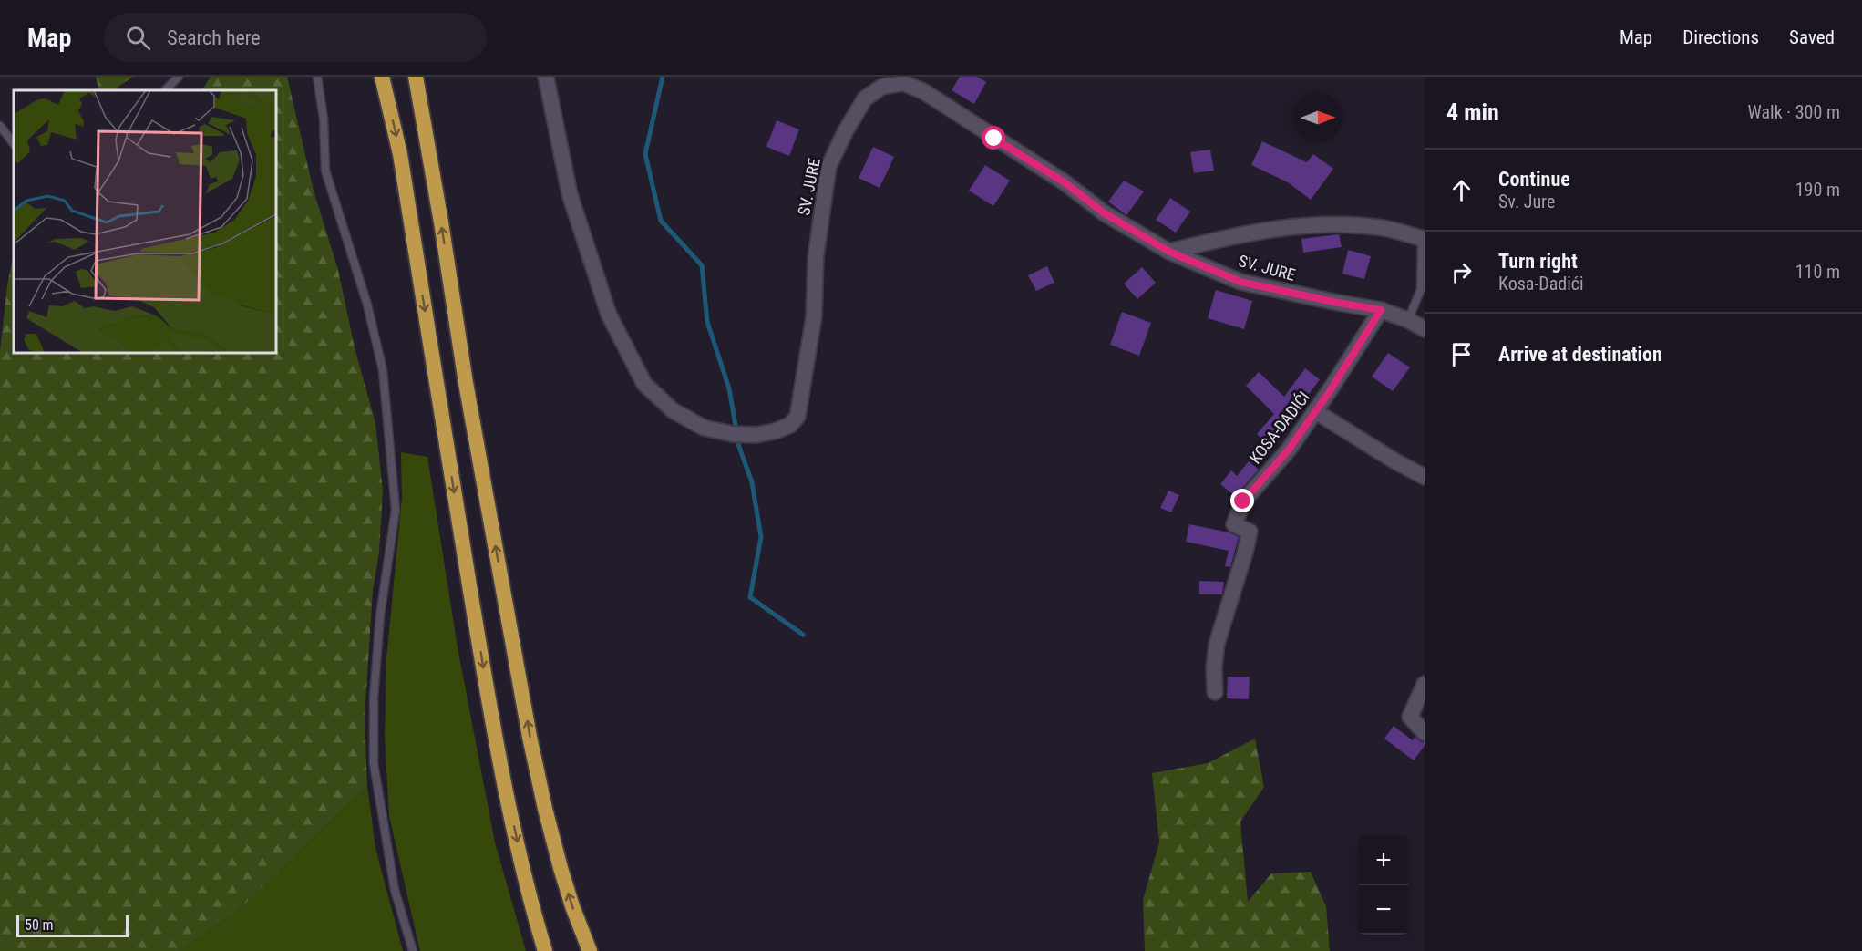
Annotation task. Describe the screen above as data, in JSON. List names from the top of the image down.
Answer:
{
  "streets": {
    "street": ["SV. JURE", "KOSA-DADIĆI"]
  },
  "crossings": [
    ["SV. JURE", "KOSA-DADIĆI"]
  ],
  "scale_bar": "50 m",
  "north": "right",
  "page": {
    "header": "Map",
    "search": "Search here",
    "nav": ["Map", "Directions", "Saved"],
    "heading": ["4 min", "Walk · 300 m"],
    "list": [
      ["Continue", "Sv. Jure", "190 m"],
      ["Turn right", "Kosa-Dadići", "110 m"],
      "Arrive at destination"
    ],
    "map_buttons": ["+", "−"],
    "scale": "50 m"
  }
}
